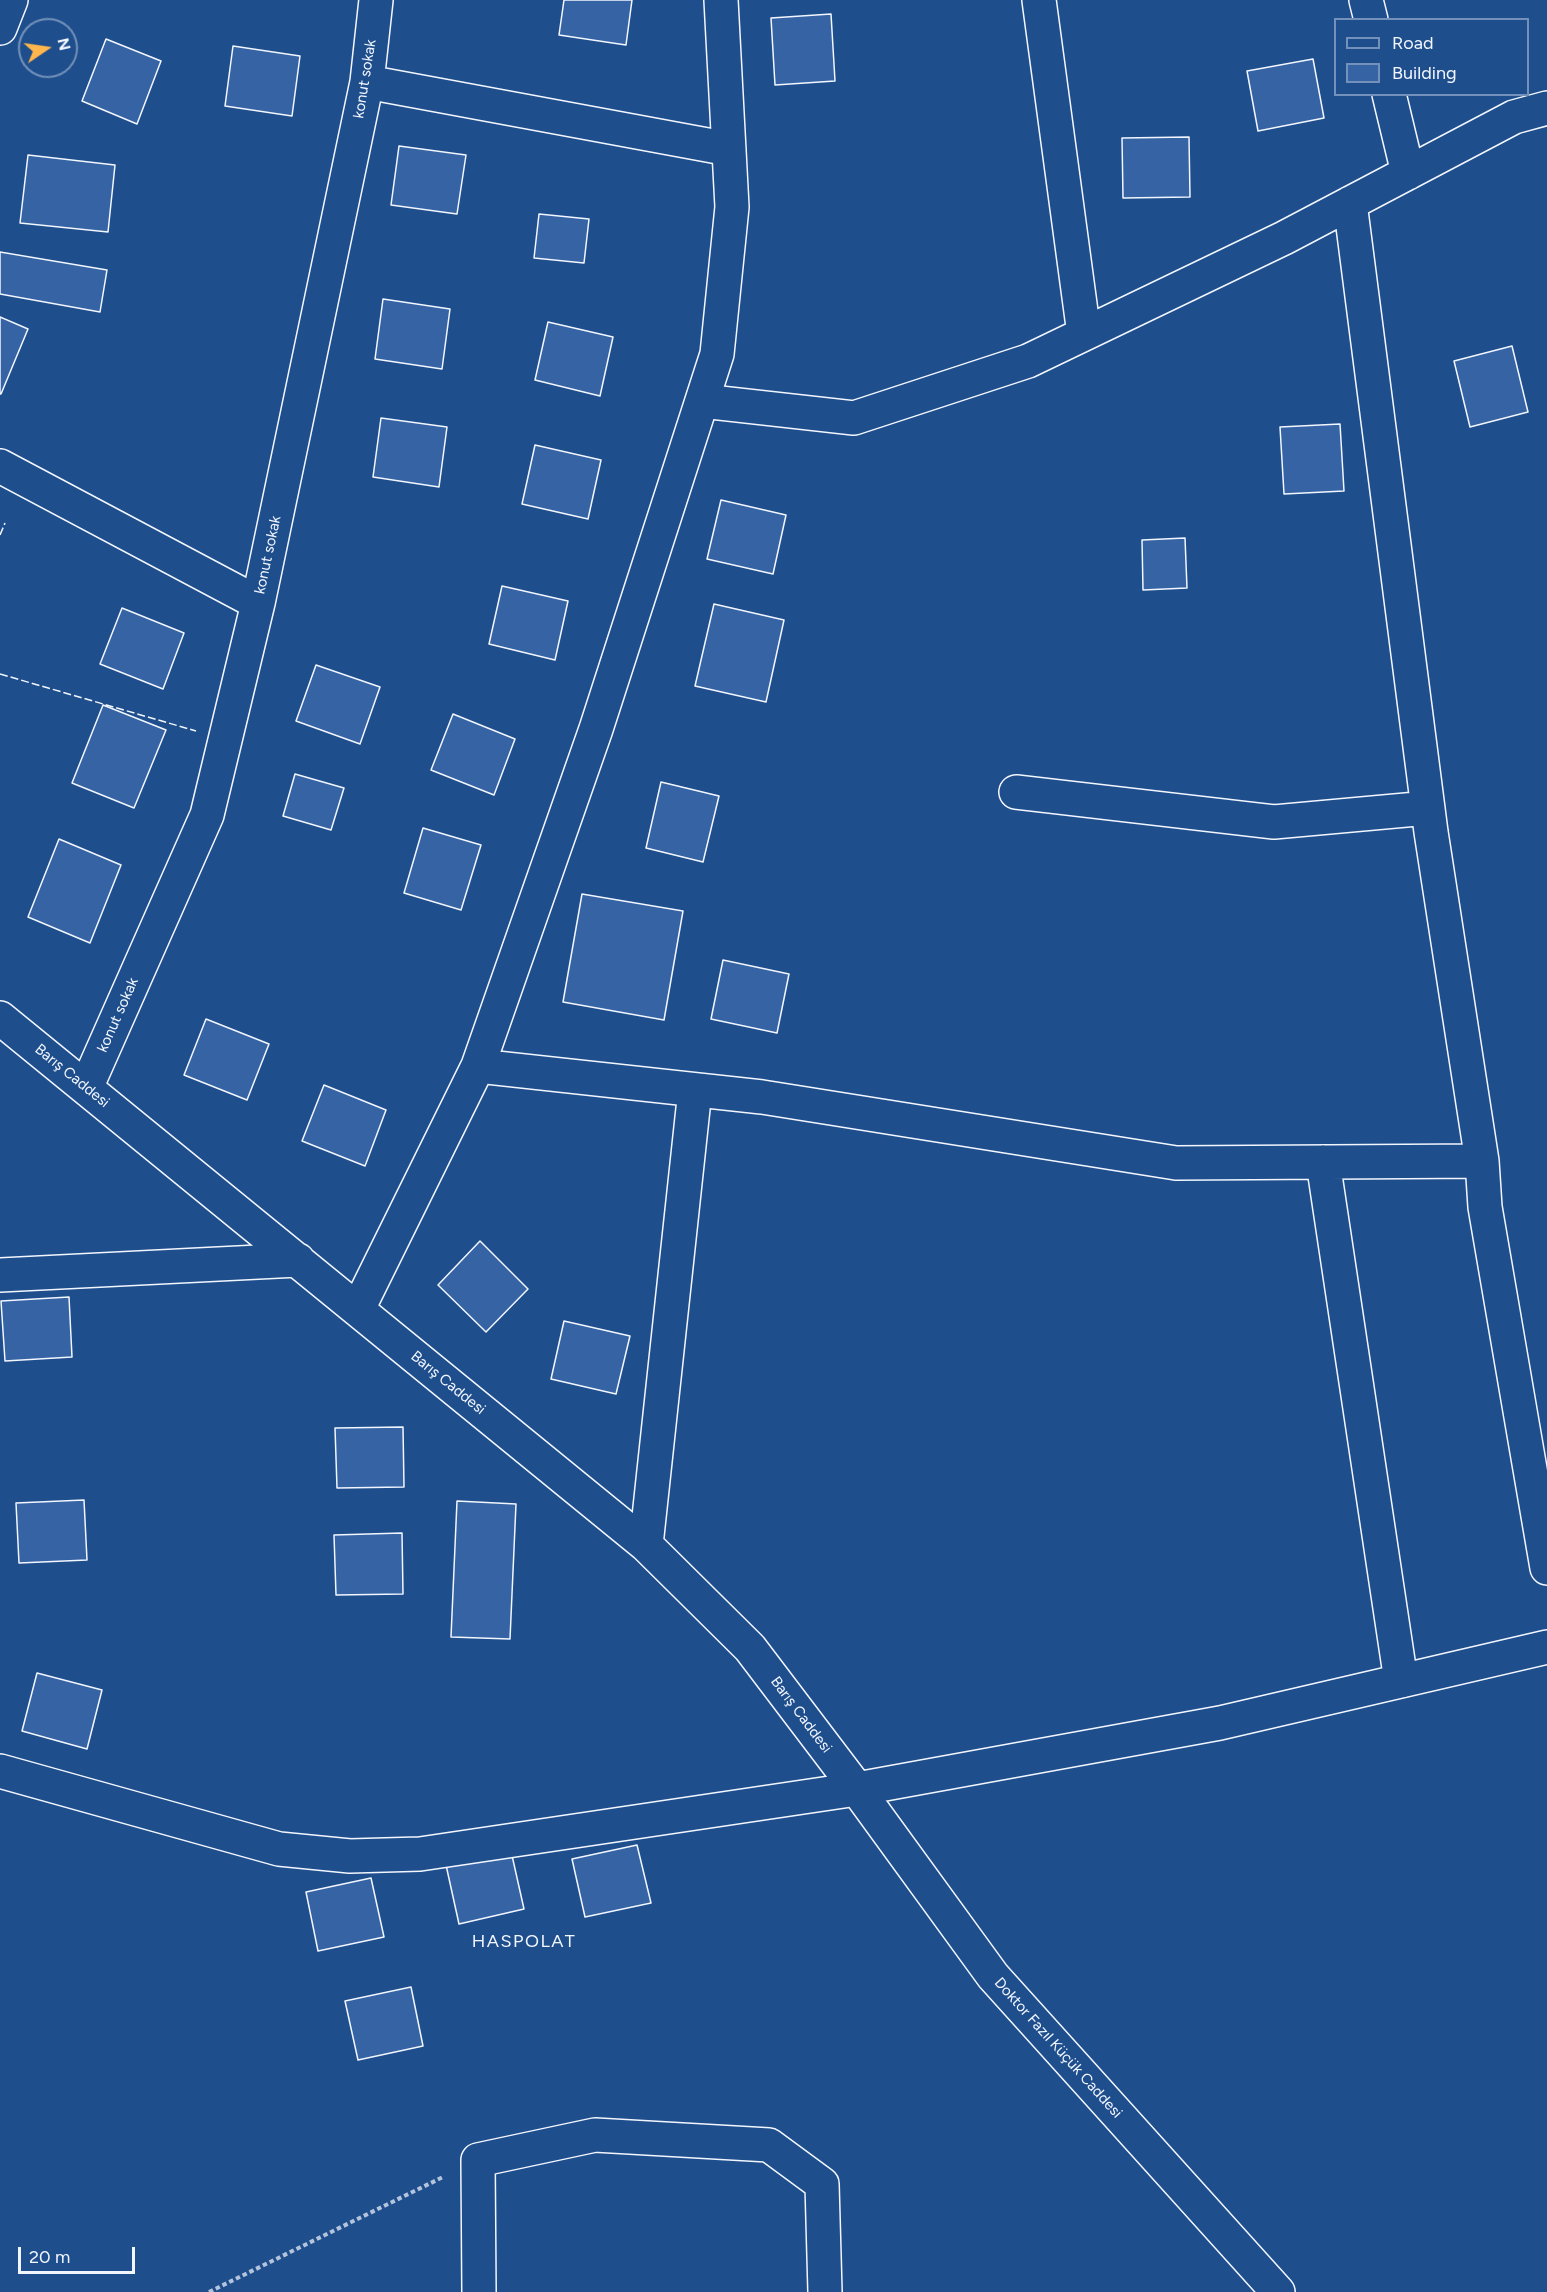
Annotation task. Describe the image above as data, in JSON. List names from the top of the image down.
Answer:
{
  "streets": {
    "street": ["konut sokak", "Barış Caddesi", "Doktor Fazıl Küçük Caddesi"]
  },
  "crossings": [
    ["konut sokak", "Barış Caddesi"],
    ["Barış Caddesi", "Doktor Fazıl Küçük Caddesi"]
  ],
  "districts": ["HASPOLAT"],
  "legend": ["Road", "Building"],
  "scale_bar": "20 m",
  "north": "right"
}
